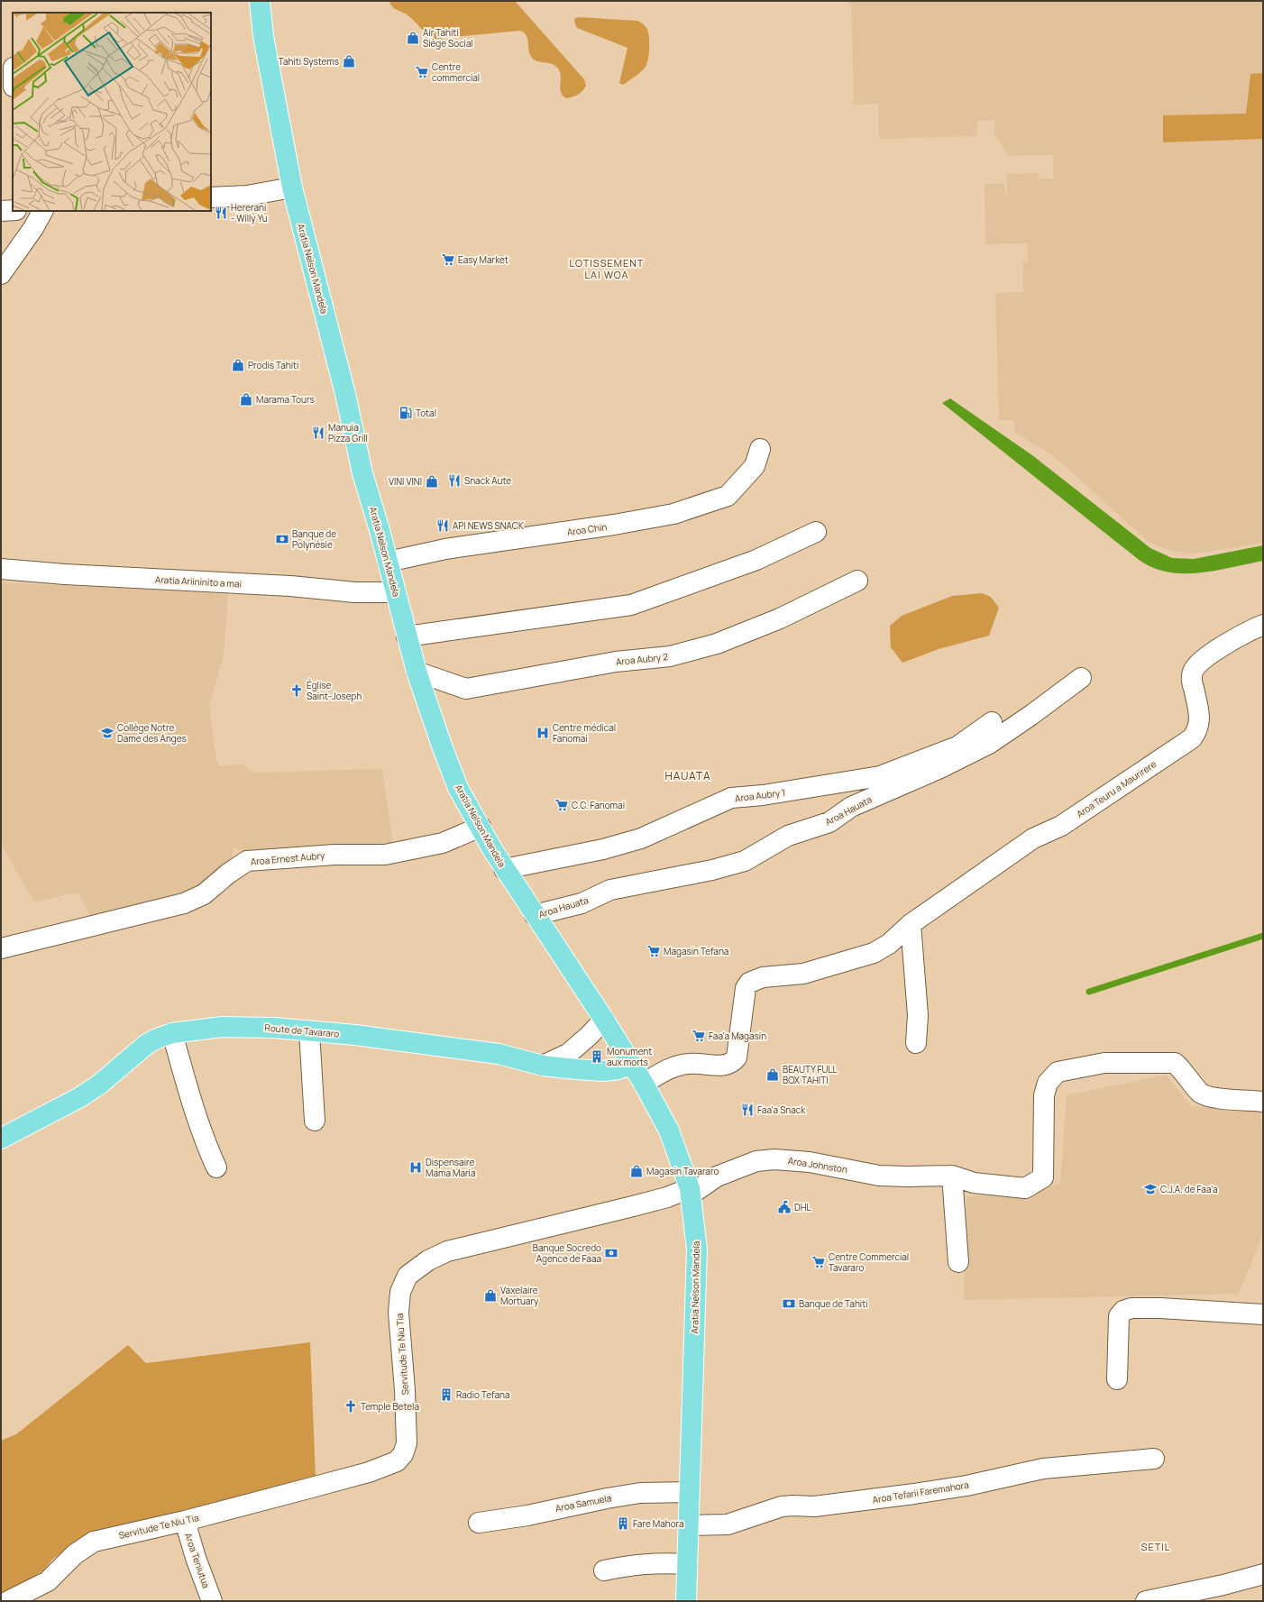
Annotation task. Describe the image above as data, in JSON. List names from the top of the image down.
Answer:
{
  "streets": {
    "main road": ["Aratia Nelson Mandela", "Route de Tavararo"],
    "street": [
      "Aroa Chin",
      "Aratia Ariininito a mai",
      "Aroa Aubry 2",
      "Aroa Teuru a Maurirere",
      "Aroa Aubry 1",
      "Aroa Hauata",
      "Aroa Ernest Aubry",
      "Aroa Johnston",
      "Servitude Te Niu Tia",
      "Aroa Tefarii Faremahora",
      "Aroa Samuela",
      "Aroa Teniutua"
    ]
  },
  "crossings": [
    ["Aratia Nelson Mandela", "Aroa Chin"],
    ["Aratia Nelson Mandela", "Aratia Ariininito a mai"],
    ["Aratia Nelson Mandela", "Aroa Aubry 2"],
    ["Aratia Nelson Mandela", "Aroa Teuru a Maurirere"],
    ["Aratia Nelson Mandela", "Aroa Aubry 1"],
    ["Aratia Nelson Mandela", "Aroa Hauata"],
    ["Aratia Nelson Mandela", "Aroa Ernest Aubry"],
    ["Aratia Nelson Mandela", "Route de Tavararo"],
    ["Aratia Nelson Mandela", "Aroa Johnston"],
    ["Aratia Nelson Mandela", "Servitude Te Niu Tia"],
    ["Aratia Nelson Mandela", "Aroa Tefarii Faremahora"],
    ["Aratia Nelson Mandela", "Aroa Samuela"],
    ["Aroa Johnston", "Servitude Te Niu Tia"],
    ["Servitude Te Niu Tia", "Aroa Teniutua"]
  ],
  "districts": ["LOTISSEMENT LAI WOA", "HAUATA", "SETIL"],
  "places": {
    "shop": [
      "Air Tahiti Siège Social",
      "Tahiti Systems",
      "Prodis Tahiti",
      "Marama Tours",
      "VINI VINI",
      "BEAUTY FULL BOX TAHITI",
      "Magasin Tavararo",
      "Vaxelaire Mortuary"
    ],
    "supermarket": [
      "Centre commercial",
      "Easy Market",
      "C.C. Fanomai",
      "Magasin Tefana",
      "Faa'a Magasin",
      "Centre Commercial Tavararo"
    ],
    "restaurant": [
      "Hererani - Willy Yu",
      "Manuia Pizza Grill",
      "Snack Aute",
      "API NEWS SNACK",
      "Faa'a Snack"
    ],
    "fuel station": ["Total"],
    "bank": ["Banque de Polynésie", "Banque Socredo Agence de Faaa", "Banque de Tahiti"],
    "church": ["Église Saint-Joseph", "Temple Betela"],
    "school or university": ["Collège Notre Dame des Anges", "C.J.A. de Faa'a"],
    "hospital": ["Centre médical Fanomai", "Dispensaire Mama Maria"],
    "building": ["Monument aux morts", "Radio Tefana", "Fare Mahora"],
    "public building": ["DHL"]
  }
}
